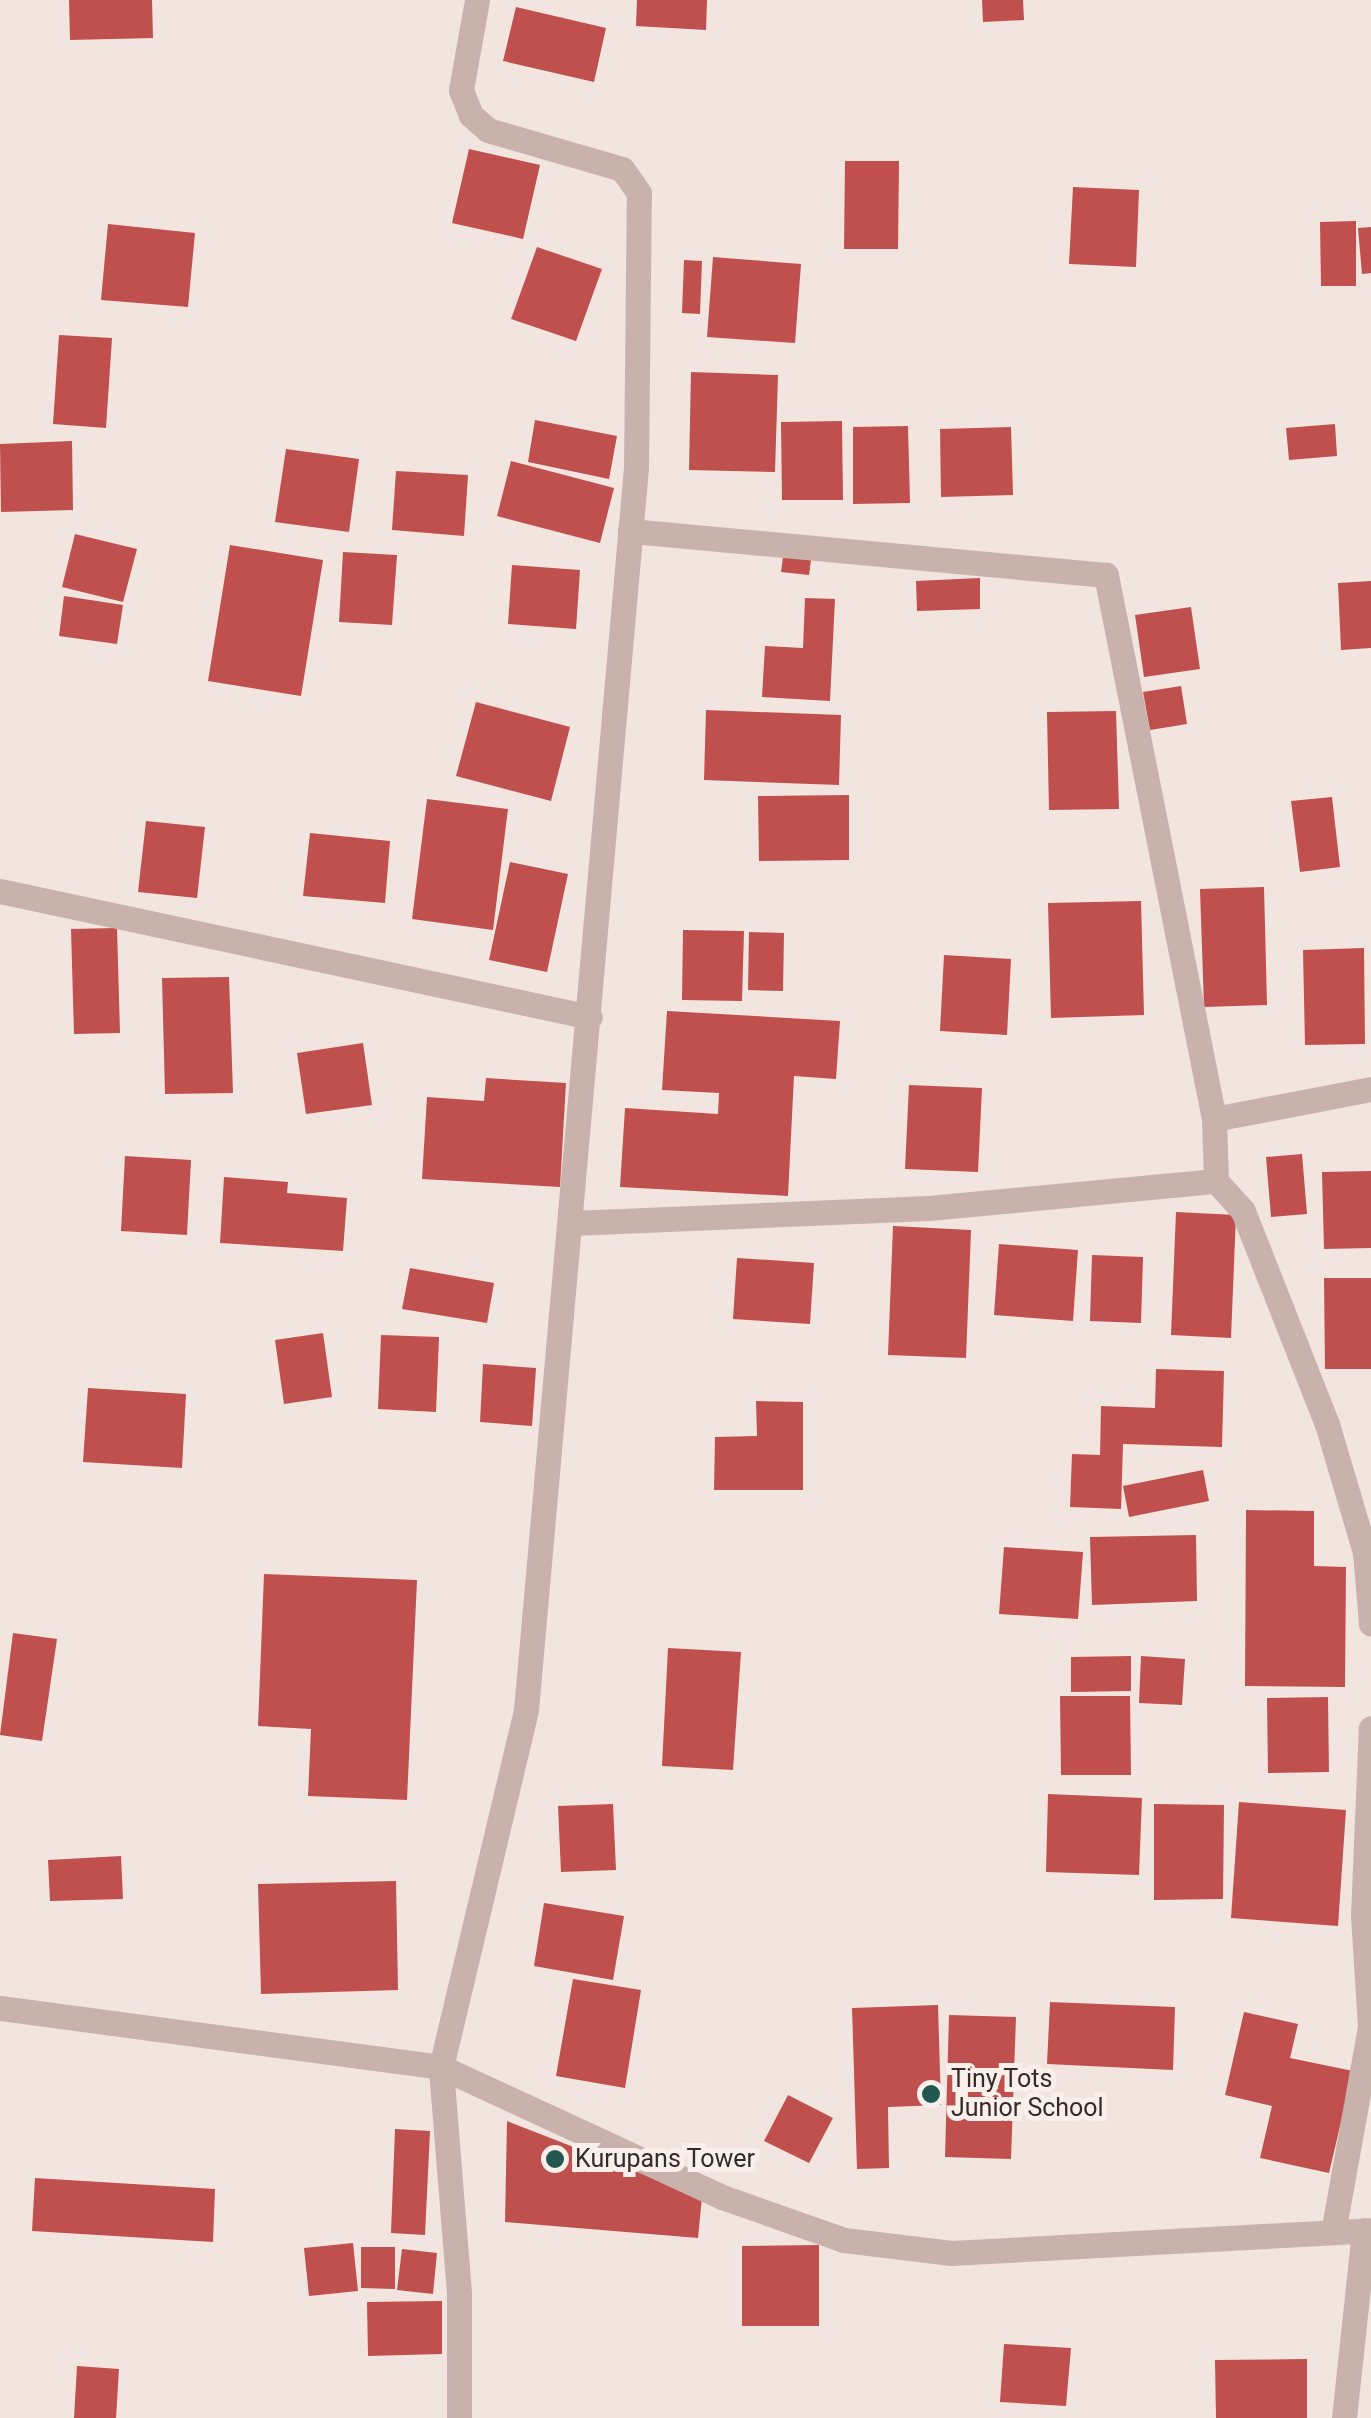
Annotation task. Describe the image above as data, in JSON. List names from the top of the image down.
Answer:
{
  "places": ["Tiny Tots Junior School", "Kurupans Tower"]
}
